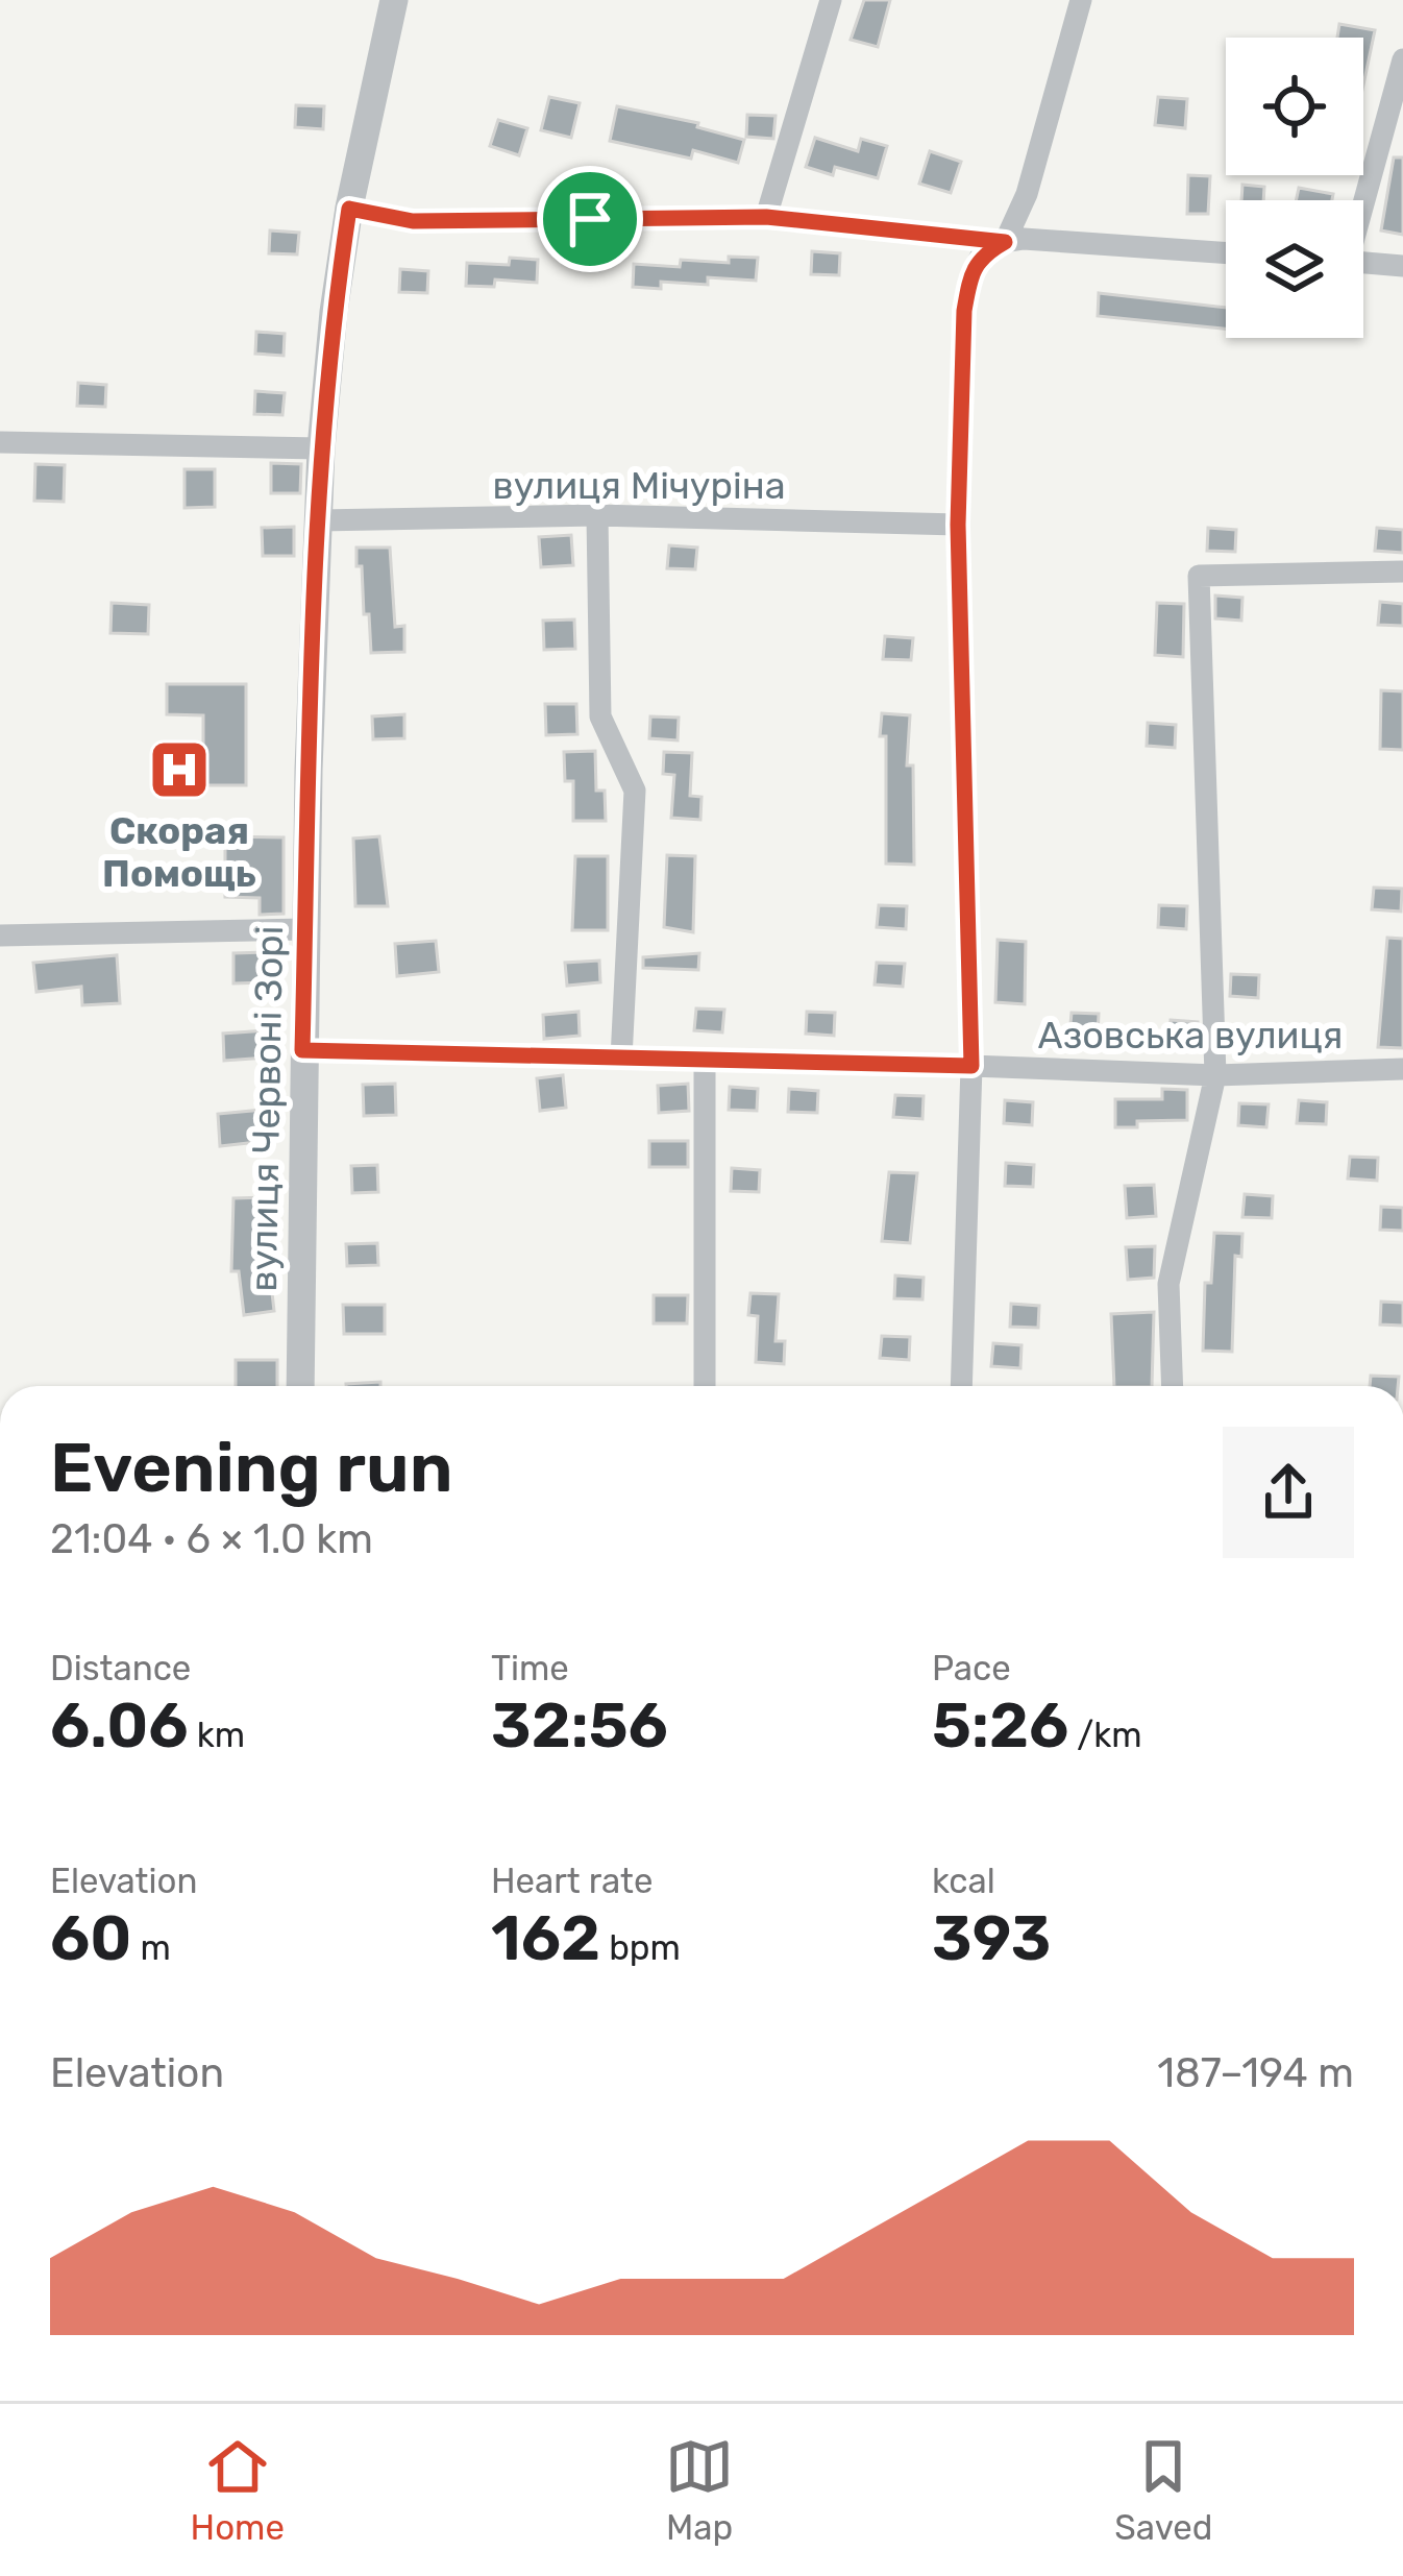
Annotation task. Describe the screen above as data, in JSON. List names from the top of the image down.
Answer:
{
  "streets": {
    "street": ["вулиця Мічуріна", "Азовська вулиця", "вулиця Червоні Зорі"]
  },
  "crossings": [
    ["вулиця Мічуріна", "вулиця Червоні Зорі"],
    ["Азовська вулиця", "вулиця Червоні Зорі"]
  ],
  "places": {
    "hospital": ["Скорая Помощь"]
  },
  "page": {
    "heading": ["Evening run", "21:04 · 6 × 1.0 km"],
    "stats": [
      ["Distance", "6.06 km"],
      ["Time", "32:56"],
      ["Pace", "5:26 /km"],
      ["Elevation", "60 m"],
      ["Heart rate", "162 bpm"],
      ["kcal", "393"]
    ],
    "chart": ["Elevation", "187–194 m"],
    "tabs": ["Home", "Map", "Saved"]
  }
}
